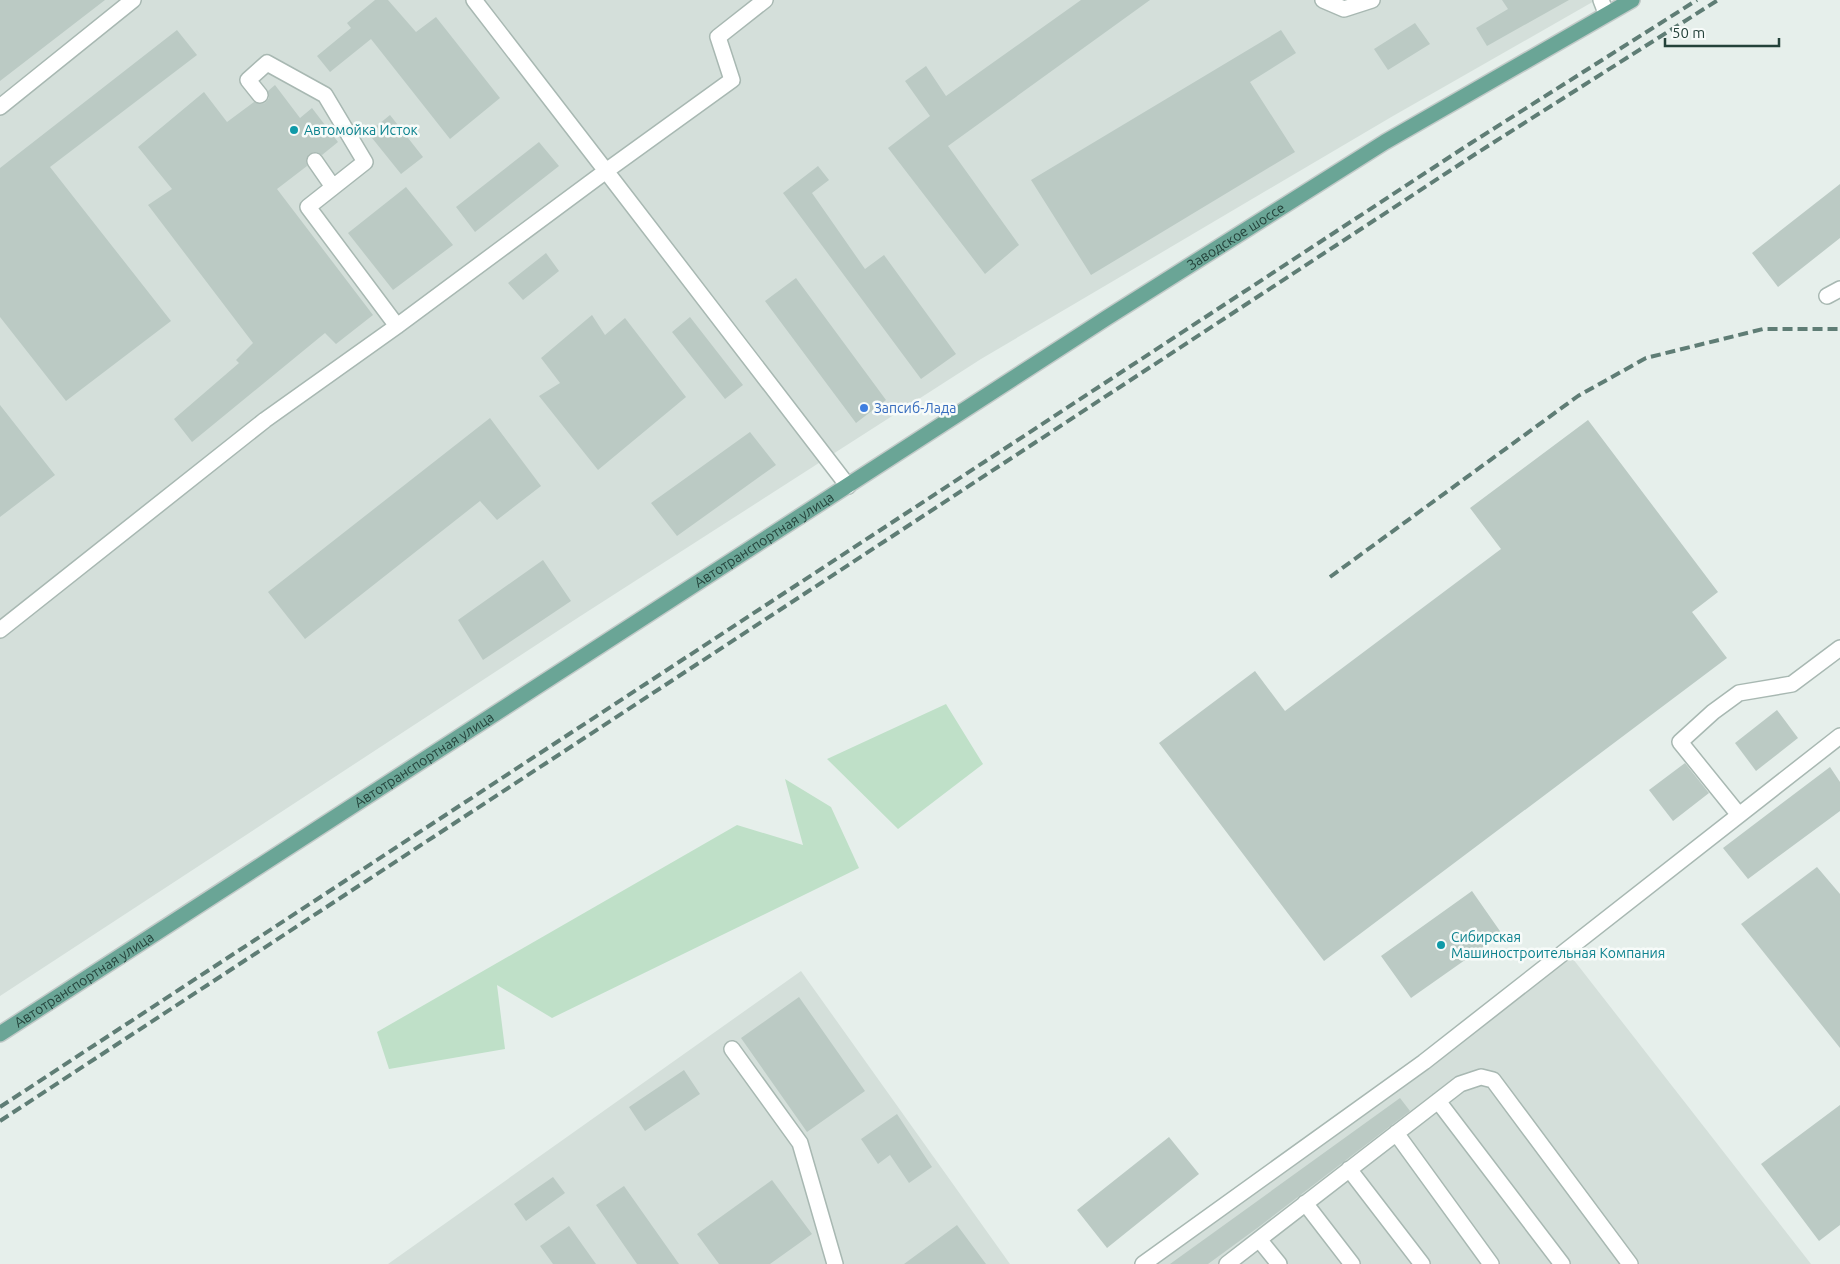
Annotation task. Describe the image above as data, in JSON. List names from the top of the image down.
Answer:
{
  "streets": {
    "main road": ["Заводское шоссе", "Автотранспортная улица"]
  },
  "crossings": [
    ["Заводское шоссе", "Автотранспортная улица"]
  ],
  "places": ["Автомойка Исток", "Запсиб-Лада", "Сибирская Машиностроительная Компания"],
  "scale_bar": "50 m"
}
